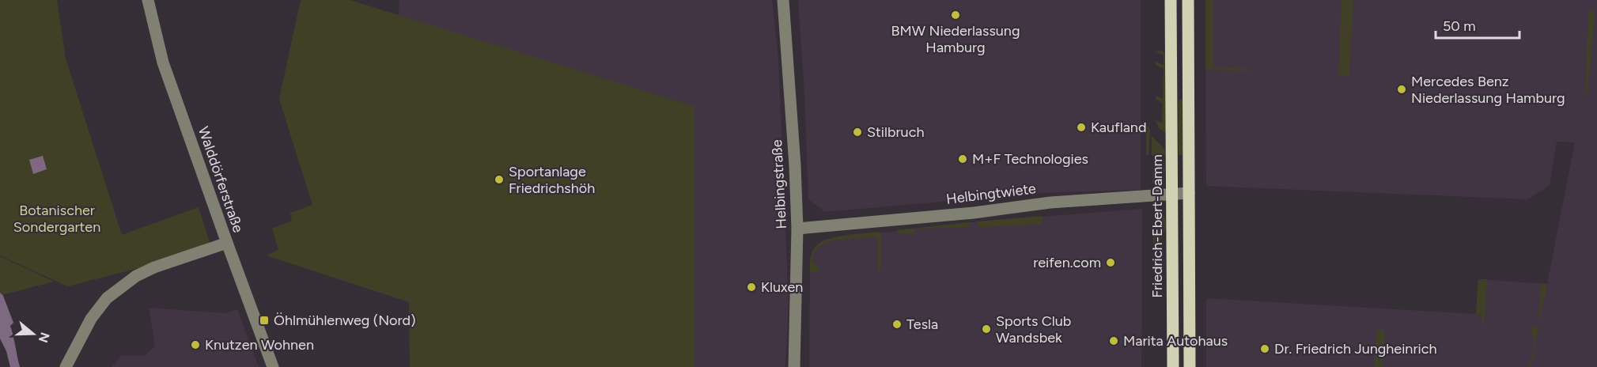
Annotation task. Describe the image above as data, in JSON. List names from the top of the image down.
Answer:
{
  "streets": {
    "main road": ["Friedrich-Ebert-Damm"],
    "street": ["Walddörferstraße", "Helbingstraße", "Helbingtwiete"]
  },
  "crossings": [
    ["Helbingstraße", "Helbingtwiete"],
    ["Helbingtwiete", "Friedrich-Ebert-Damm"]
  ],
  "parks": ["Botanischer Sondergarten"],
  "places": {
    "other": [
      "BMW Niederlassung Hamburg",
      "Mercedes Benz Niederlassung Hamburg",
      "Kaufland",
      "Stilbruch",
      "M+F Technologies",
      "Sportanlage Friedrichshöh",
      "reifen.com",
      "Kluxen",
      "Tesla",
      "Sports Club Wandsbek",
      "Marita Autohaus",
      "Knutzen Wohnen",
      "Dr. Friedrich Jungheinrich"
    ],
    "transit": ["Öhlmühlenweg (Nord)"]
  },
  "scale_bar": "50 m",
  "north": "right"
}
